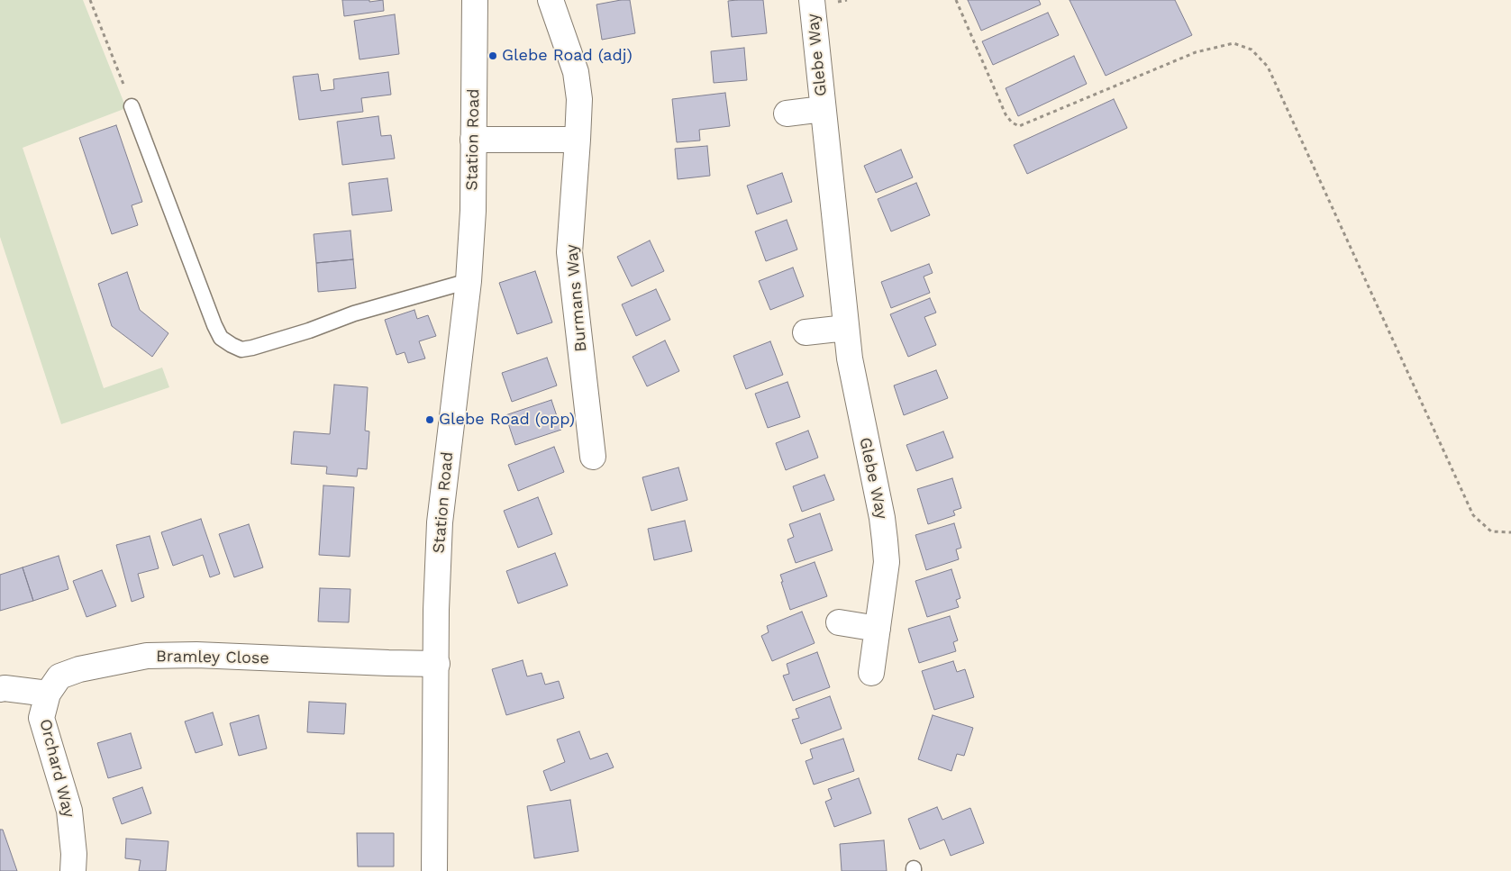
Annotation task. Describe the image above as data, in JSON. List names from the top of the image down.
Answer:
{
  "streets": {
    "street": [
      "Glebe Way",
      "Station Road",
      "Burmans Way",
      "Bramley Close",
      "Orchard Way"
    ]
  },
  "crossings": [
    ["Station Road", "Bramley Close"],
    ["Bramley Close", "Orchard Way"]
  ],
  "places": ["Glebe Road (adj)", "Glebe Road (opp)"]
}
